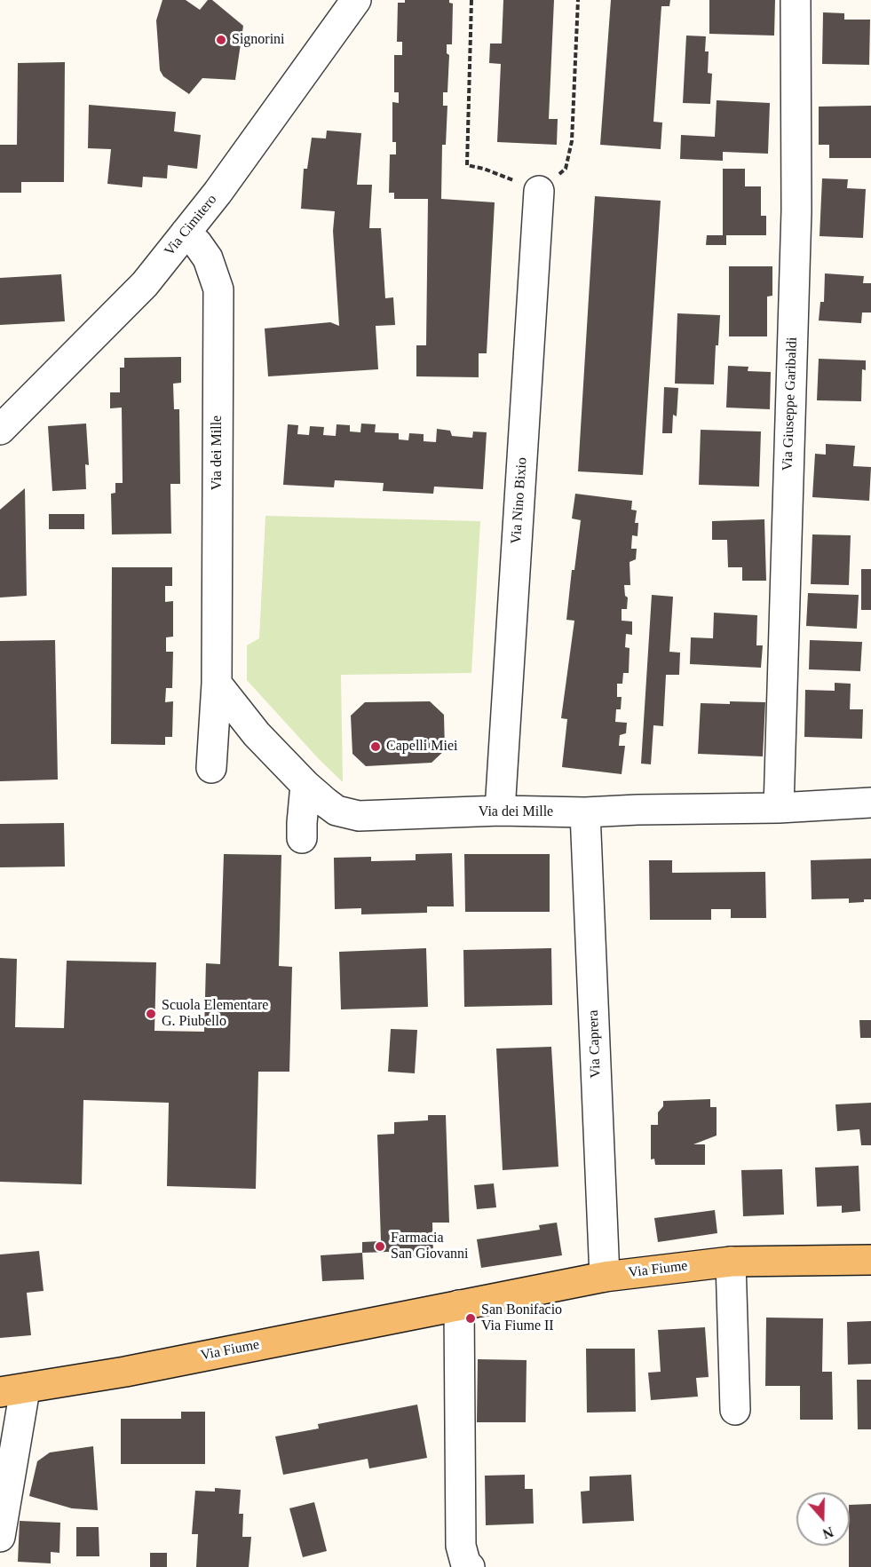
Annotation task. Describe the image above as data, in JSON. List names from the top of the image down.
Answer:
{
  "streets": {
    "main road": ["Via Fiume"],
    "street": [
      "Via Cimitero",
      "Via Giuseppe Garibaldi",
      "Via dei Mille",
      "Via Nino Bixio",
      "Via Caprera"
    ]
  },
  "crossings": [
    ["Via Cimitero", "Via dei Mille"],
    ["Via Giuseppe Garibaldi", "Via dei Mille"],
    ["Via dei Mille", "Via Nino Bixio"],
    ["Via dei Mille", "Via Caprera"],
    ["Via Caprera", "Via Fiume"]
  ],
  "places": [
    "Signorini",
    "Capelli Miei",
    "Scuola Elementare G. Piubello",
    "Farmacia San Giovanni",
    "San Bonifacio Via Fiume II"
  ],
  "north": "bottom"
}
